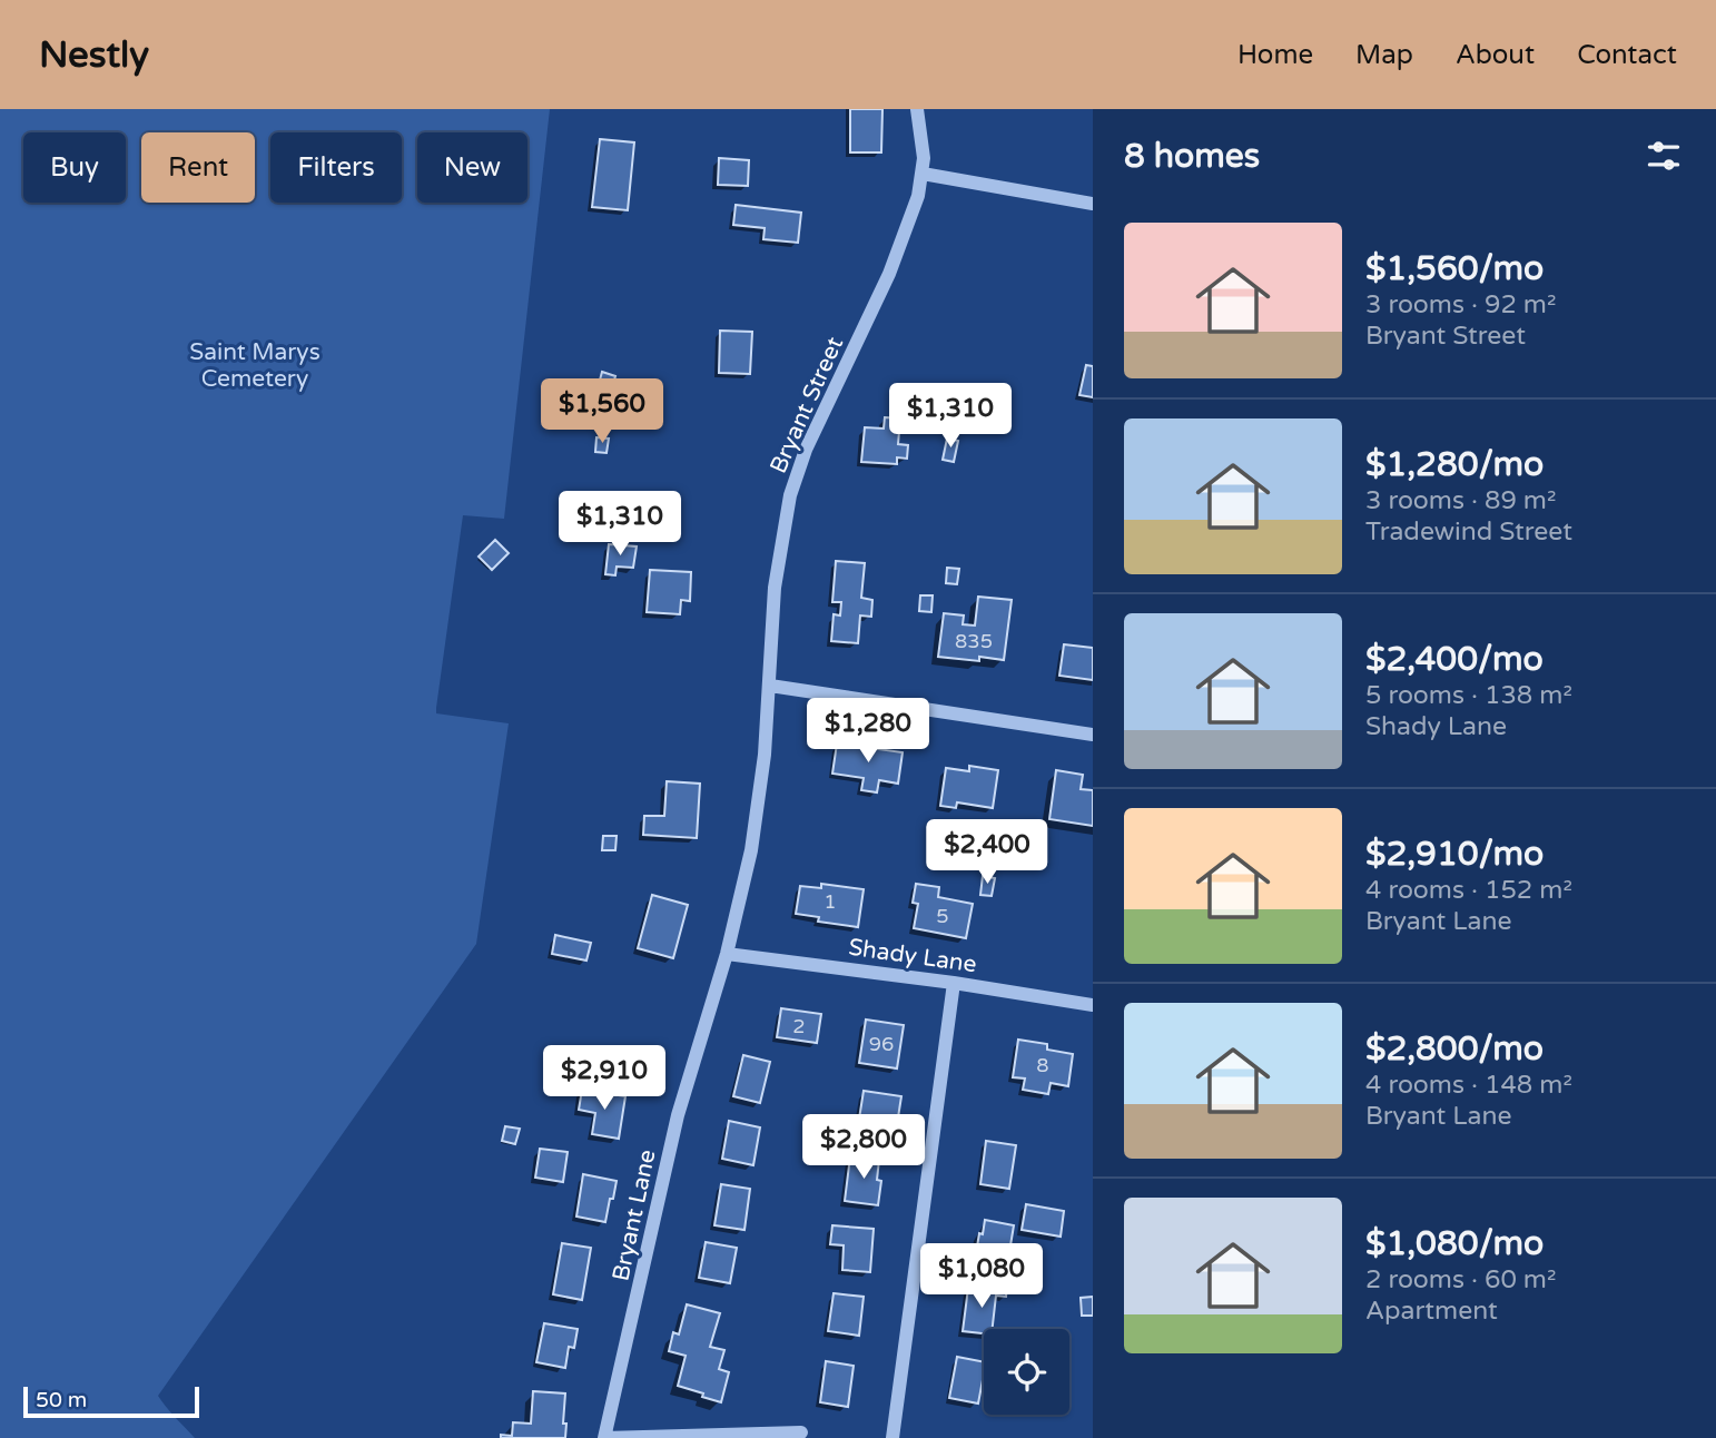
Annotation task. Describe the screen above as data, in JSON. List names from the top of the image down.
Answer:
{
  "streets": {
    "street": ["Bryant Street", "Shady Lane", "Bryant Lane"]
  },
  "crossings": [
    ["Bryant Street", "Bryant Lane"],
    ["Shady Lane", "Bryant Lane"]
  ],
  "parks": ["Saint Marys Cemetery"],
  "house_numbers": [
    "835",
    "1",
    "5",
    "2",
    "96",
    "8"
  ],
  "scale_bar": "50 m",
  "page": {
    "header": "Nestly",
    "nav": [
      "Home",
      "Map",
      "About",
      "Contact"
    ],
    "heading": "8 homes",
    "chip": [
      "Buy",
      "Rent",
      "Filters",
      "New"
    ],
    "list": [
      {
        "name": "$1,560/mo",
        "note": "3 rooms · 92 m² · Bryant Street"
      },
      {
        "name": "$1,280/mo",
        "note": "3 rooms · 89 m² · Tradewind Street"
      },
      {
        "name": "$2,400/mo",
        "note": "5 rooms · 138 m² · Shady Lane"
      },
      {
        "name": "$2,910/mo",
        "note": "4 rooms · 152 m² · Bryant Lane"
      },
      {
        "name": "$2,800/mo",
        "note": "4 rooms · 148 m² · Bryant Lane"
      },
      {
        "name": "$1,080/mo",
        "note": "2 rooms · 60 m² · Apartment"
      }
    ],
    "price": [
      "$1,560",
      "$1,310",
      "$1,310",
      "$1,280",
      "$2,400",
      "$2,910",
      "$2,800",
      "$1,080"
    ],
    "scale": "50 m"
  }
}
